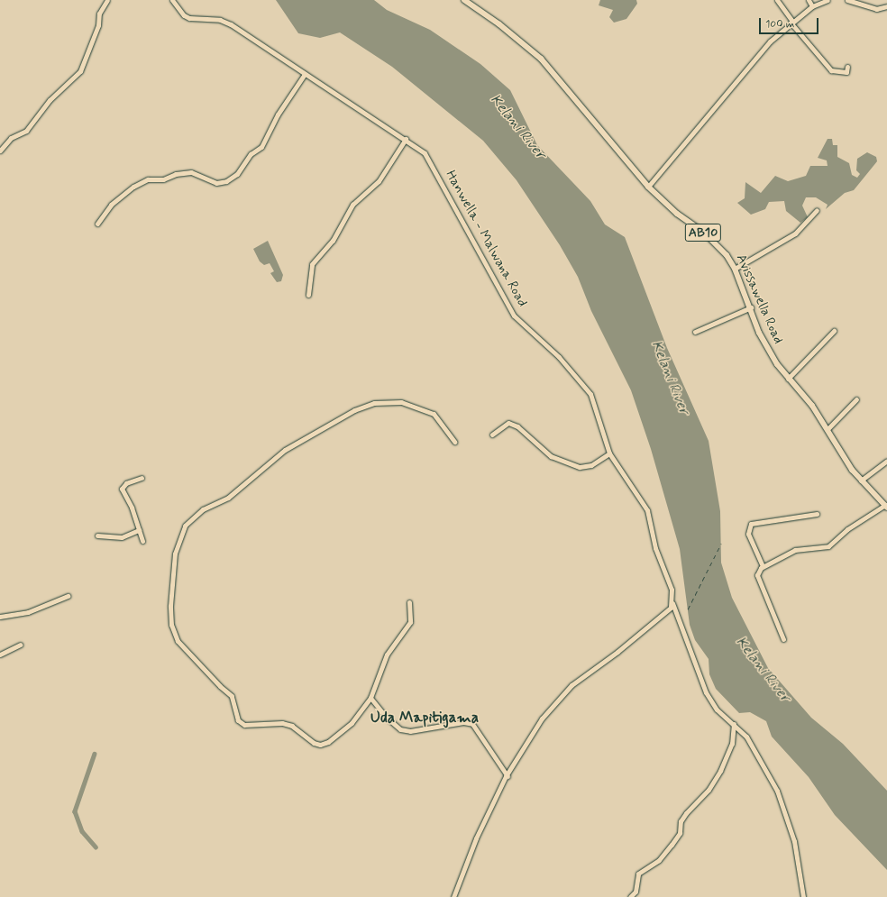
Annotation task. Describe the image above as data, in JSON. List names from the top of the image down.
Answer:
{
  "streets": {
    "main road": ["AB10", "Avissawella Road"],
    "street": ["Hanwella - Malwana Road"]
  },
  "districts": ["Uda Mapitigama"],
  "water": ["Kelani River"],
  "scale_bar": "100 m"
}
